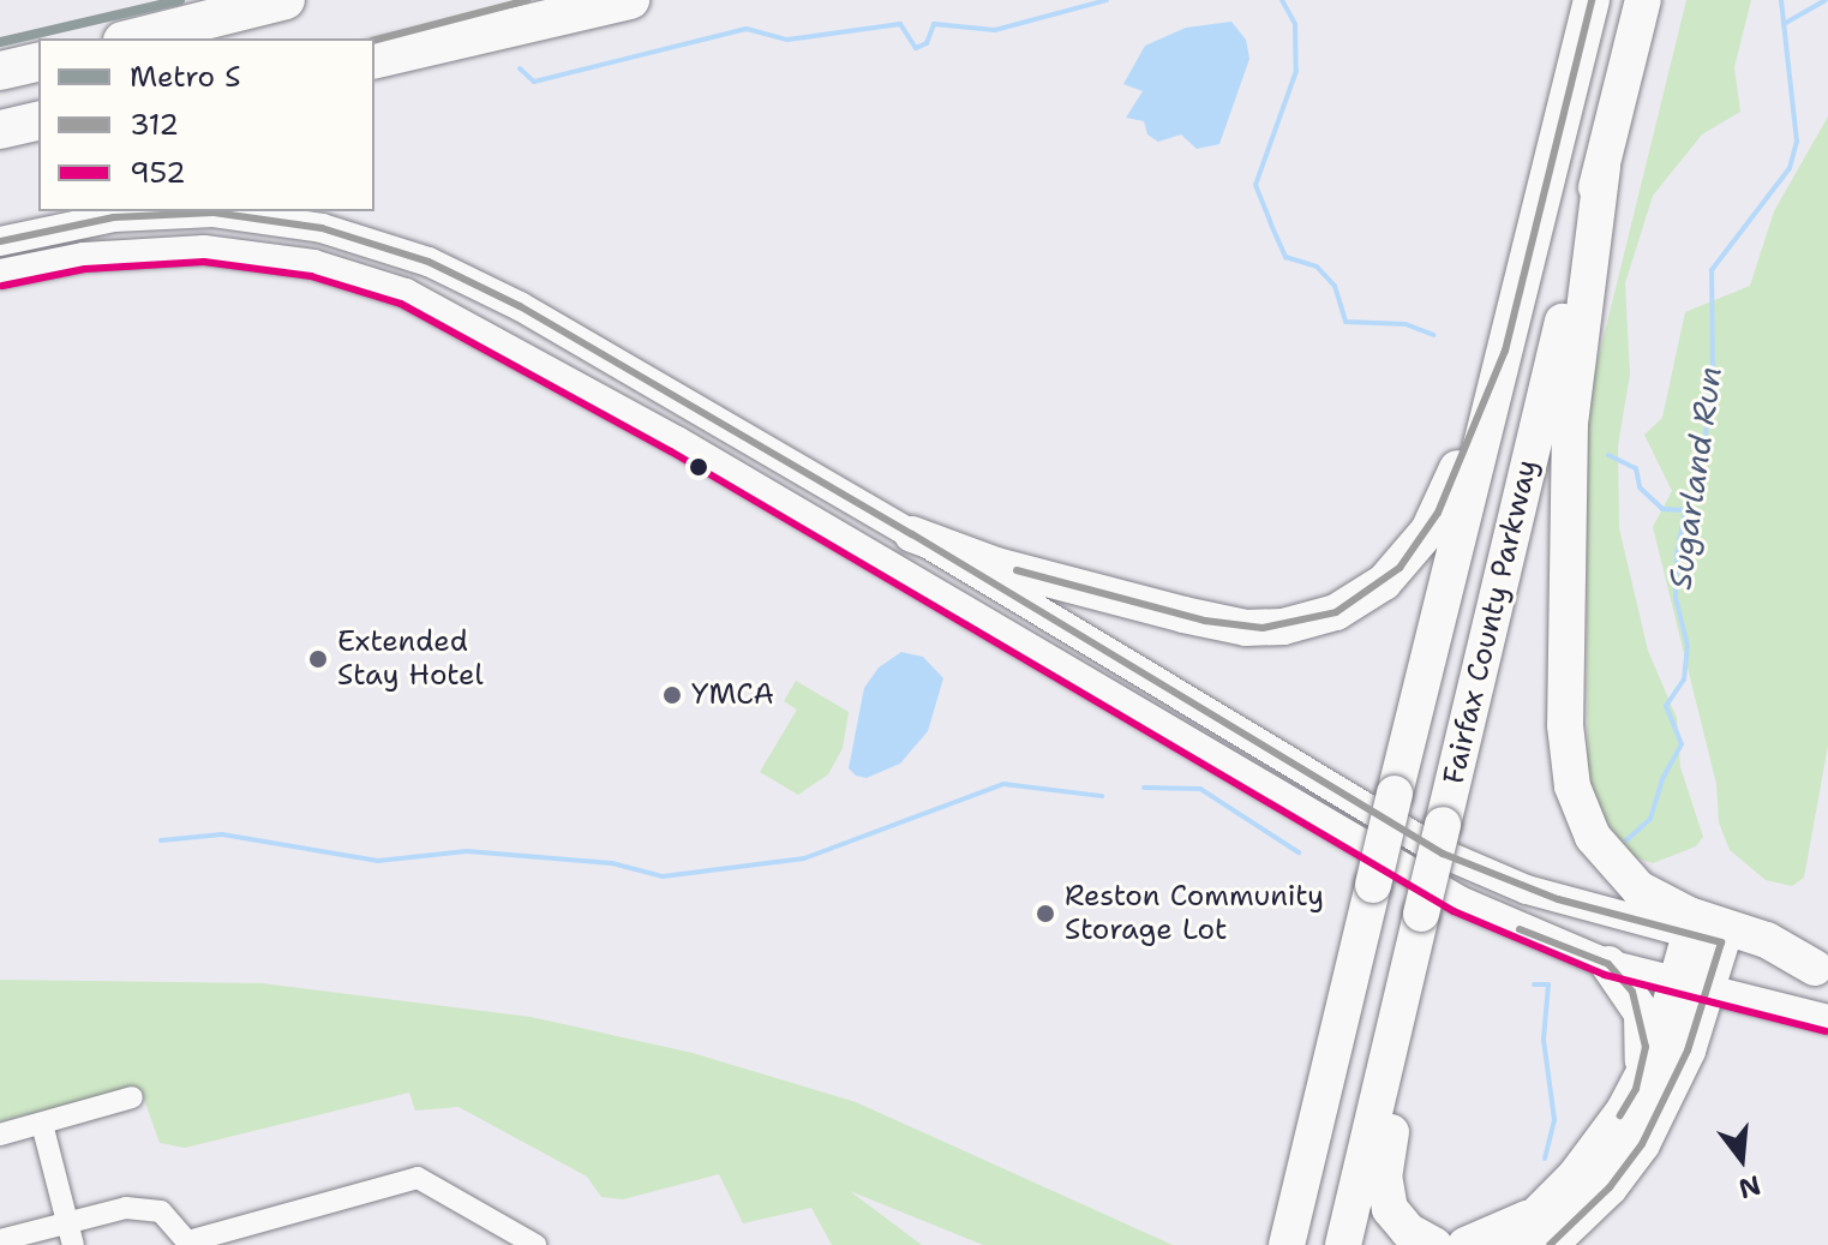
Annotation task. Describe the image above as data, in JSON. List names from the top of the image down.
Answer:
{
  "streets": {
    "highway": ["Fairfax County Parkway"]
  },
  "water": ["Sugarland Run"],
  "places": ["Extended Stay Hotel", "YMCA", "Reston Community Storage Lot"],
  "lines": ["metro line S", "transit line 312", "transit line 952"],
  "legend": ["Metro S", "312", "952"],
  "north": "bottom"
}
